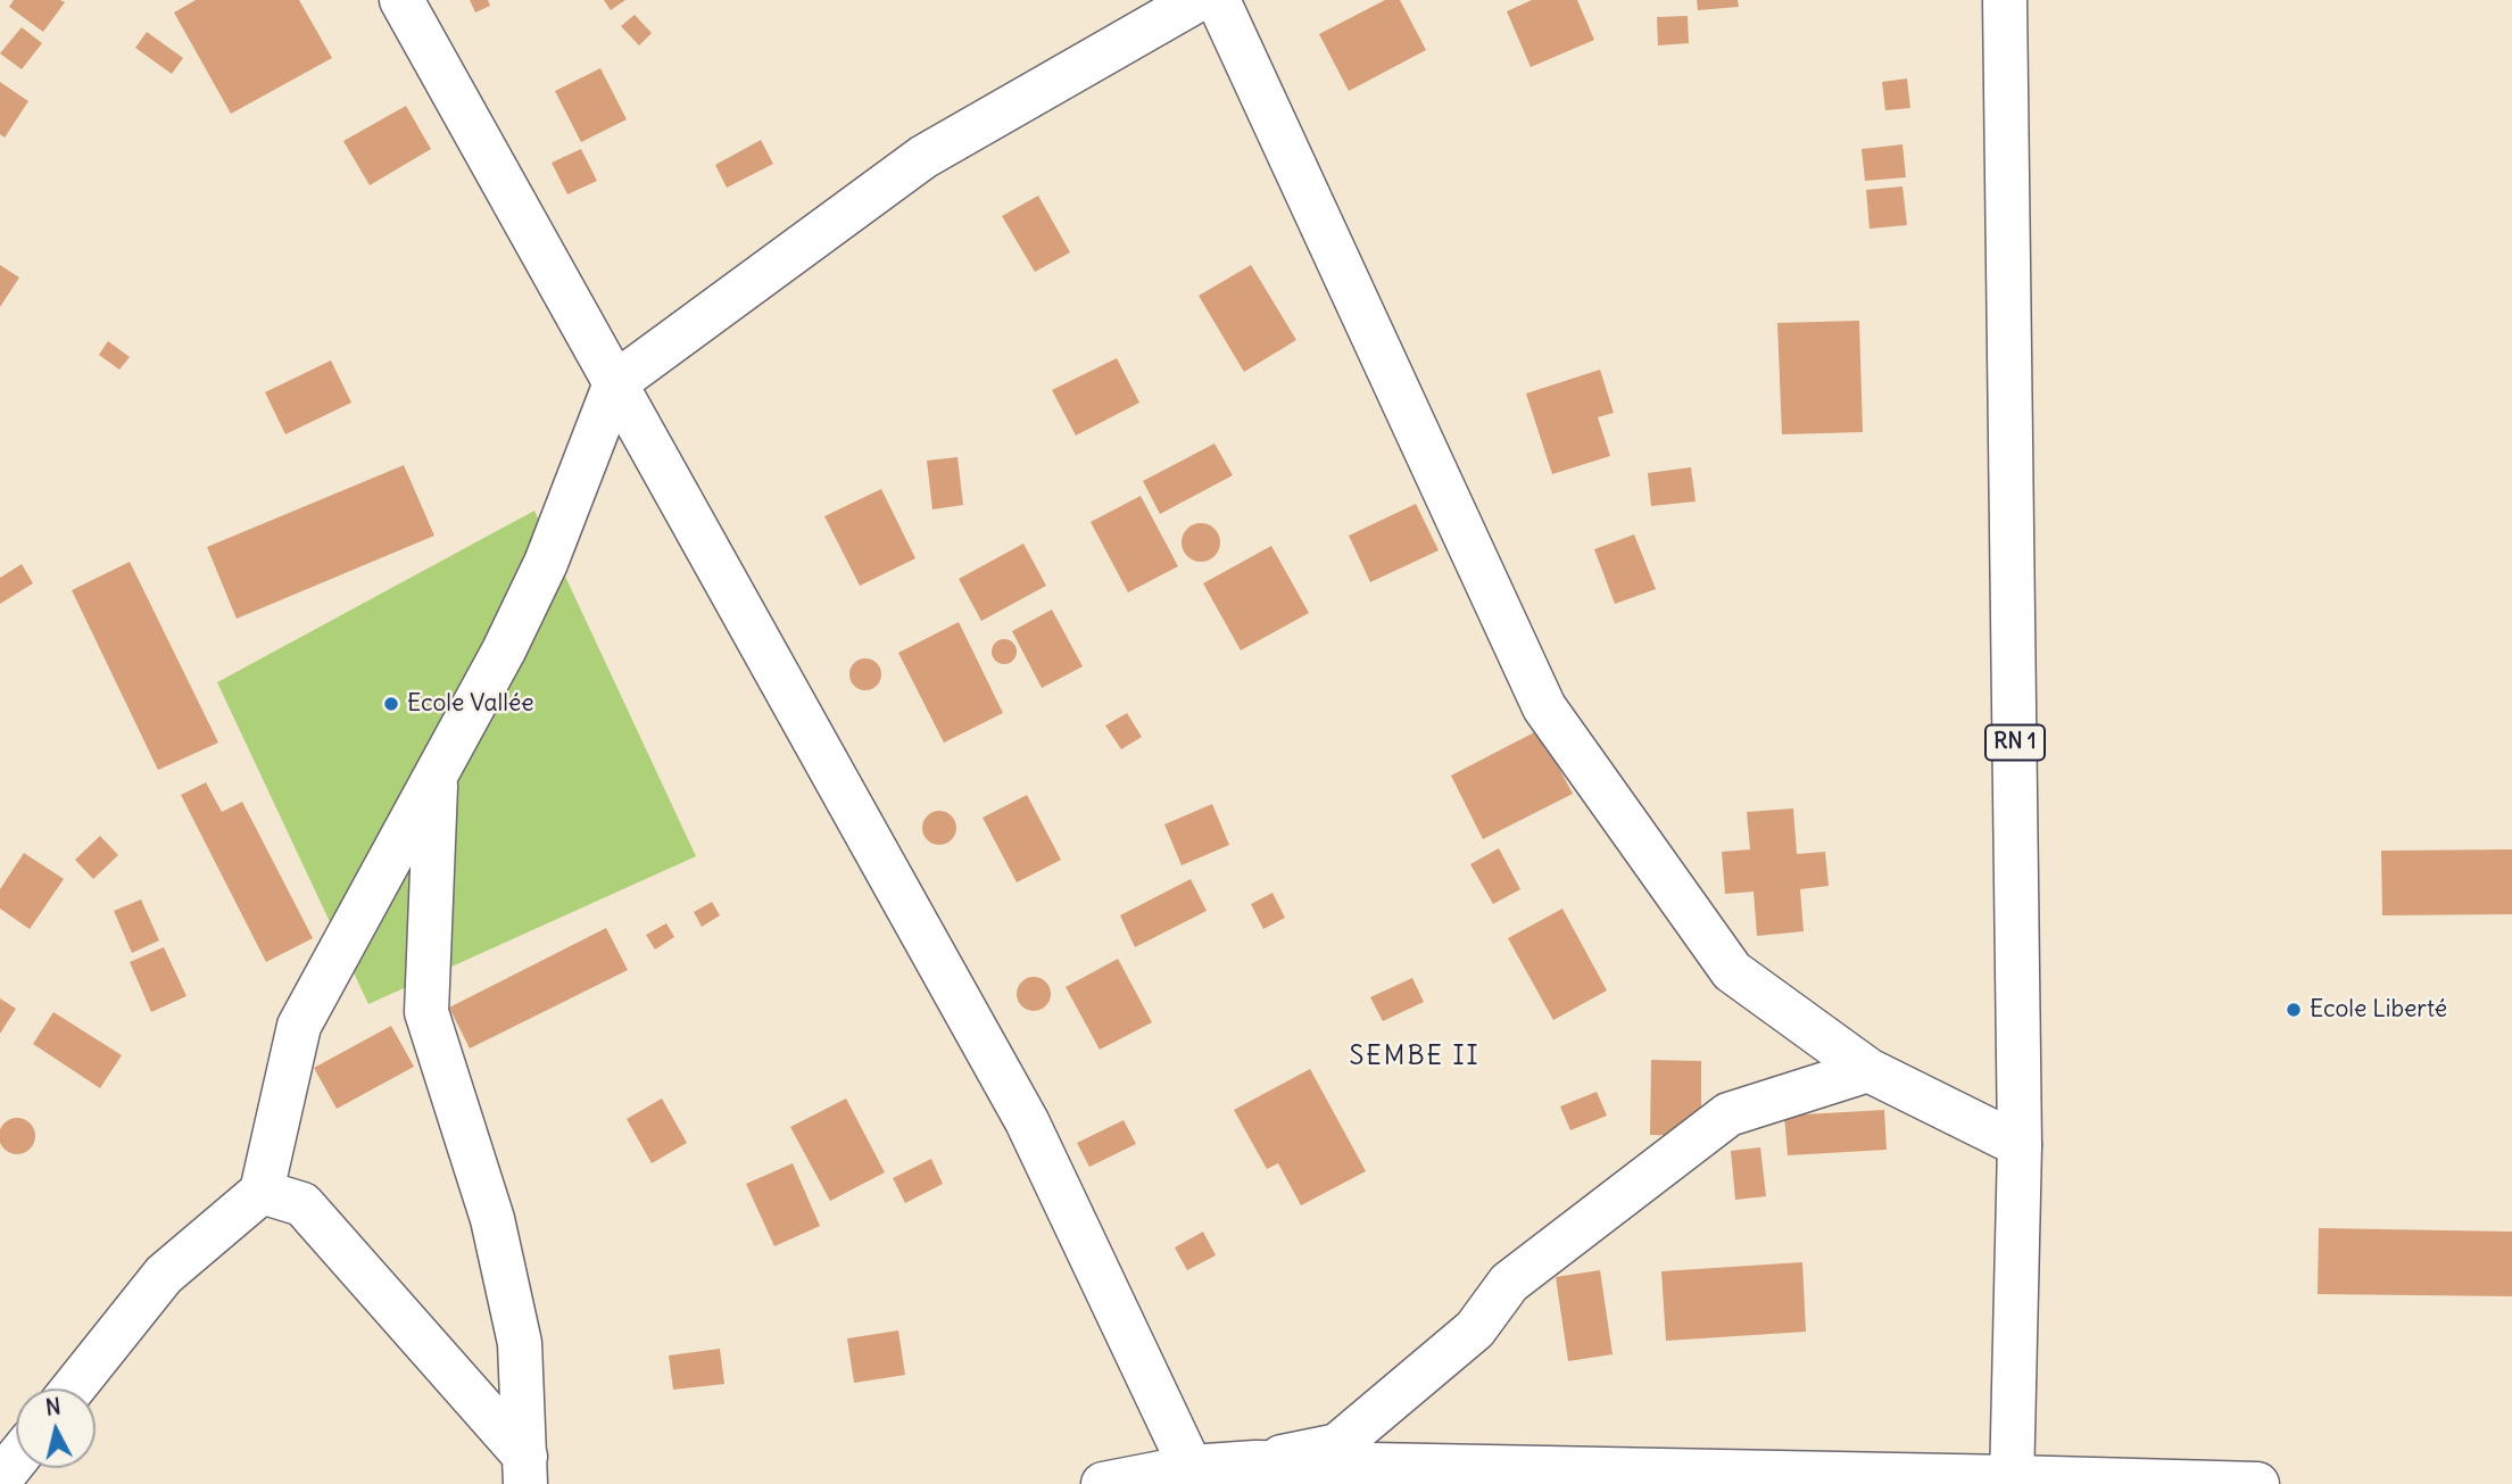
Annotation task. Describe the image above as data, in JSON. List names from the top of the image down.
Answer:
{
  "streets": {
    "street": ["RN 1"]
  },
  "districts": ["SEMBE II"],
  "places": ["Ecole Vallée", "Ecole Liberté"],
  "north": "top"
}
